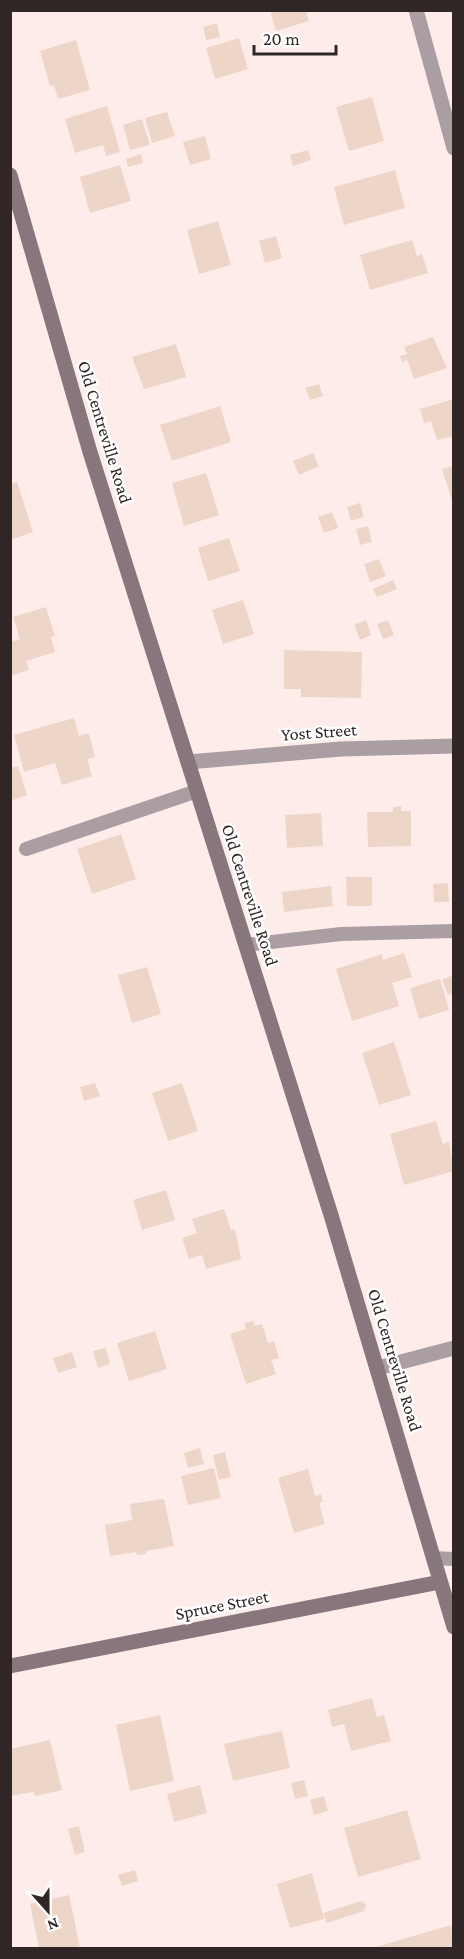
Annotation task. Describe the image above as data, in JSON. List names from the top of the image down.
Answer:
{
  "streets": {
    "main road": ["Old Centreville Road", "Spruce Street"],
    "street": ["Yost Street"]
  },
  "crossings": [
    ["Old Centreville Road", "Yost Street"],
    ["Old Centreville Road", "Spruce Street"]
  ],
  "scale_bar": "20 m",
  "north": "bottom"
}
